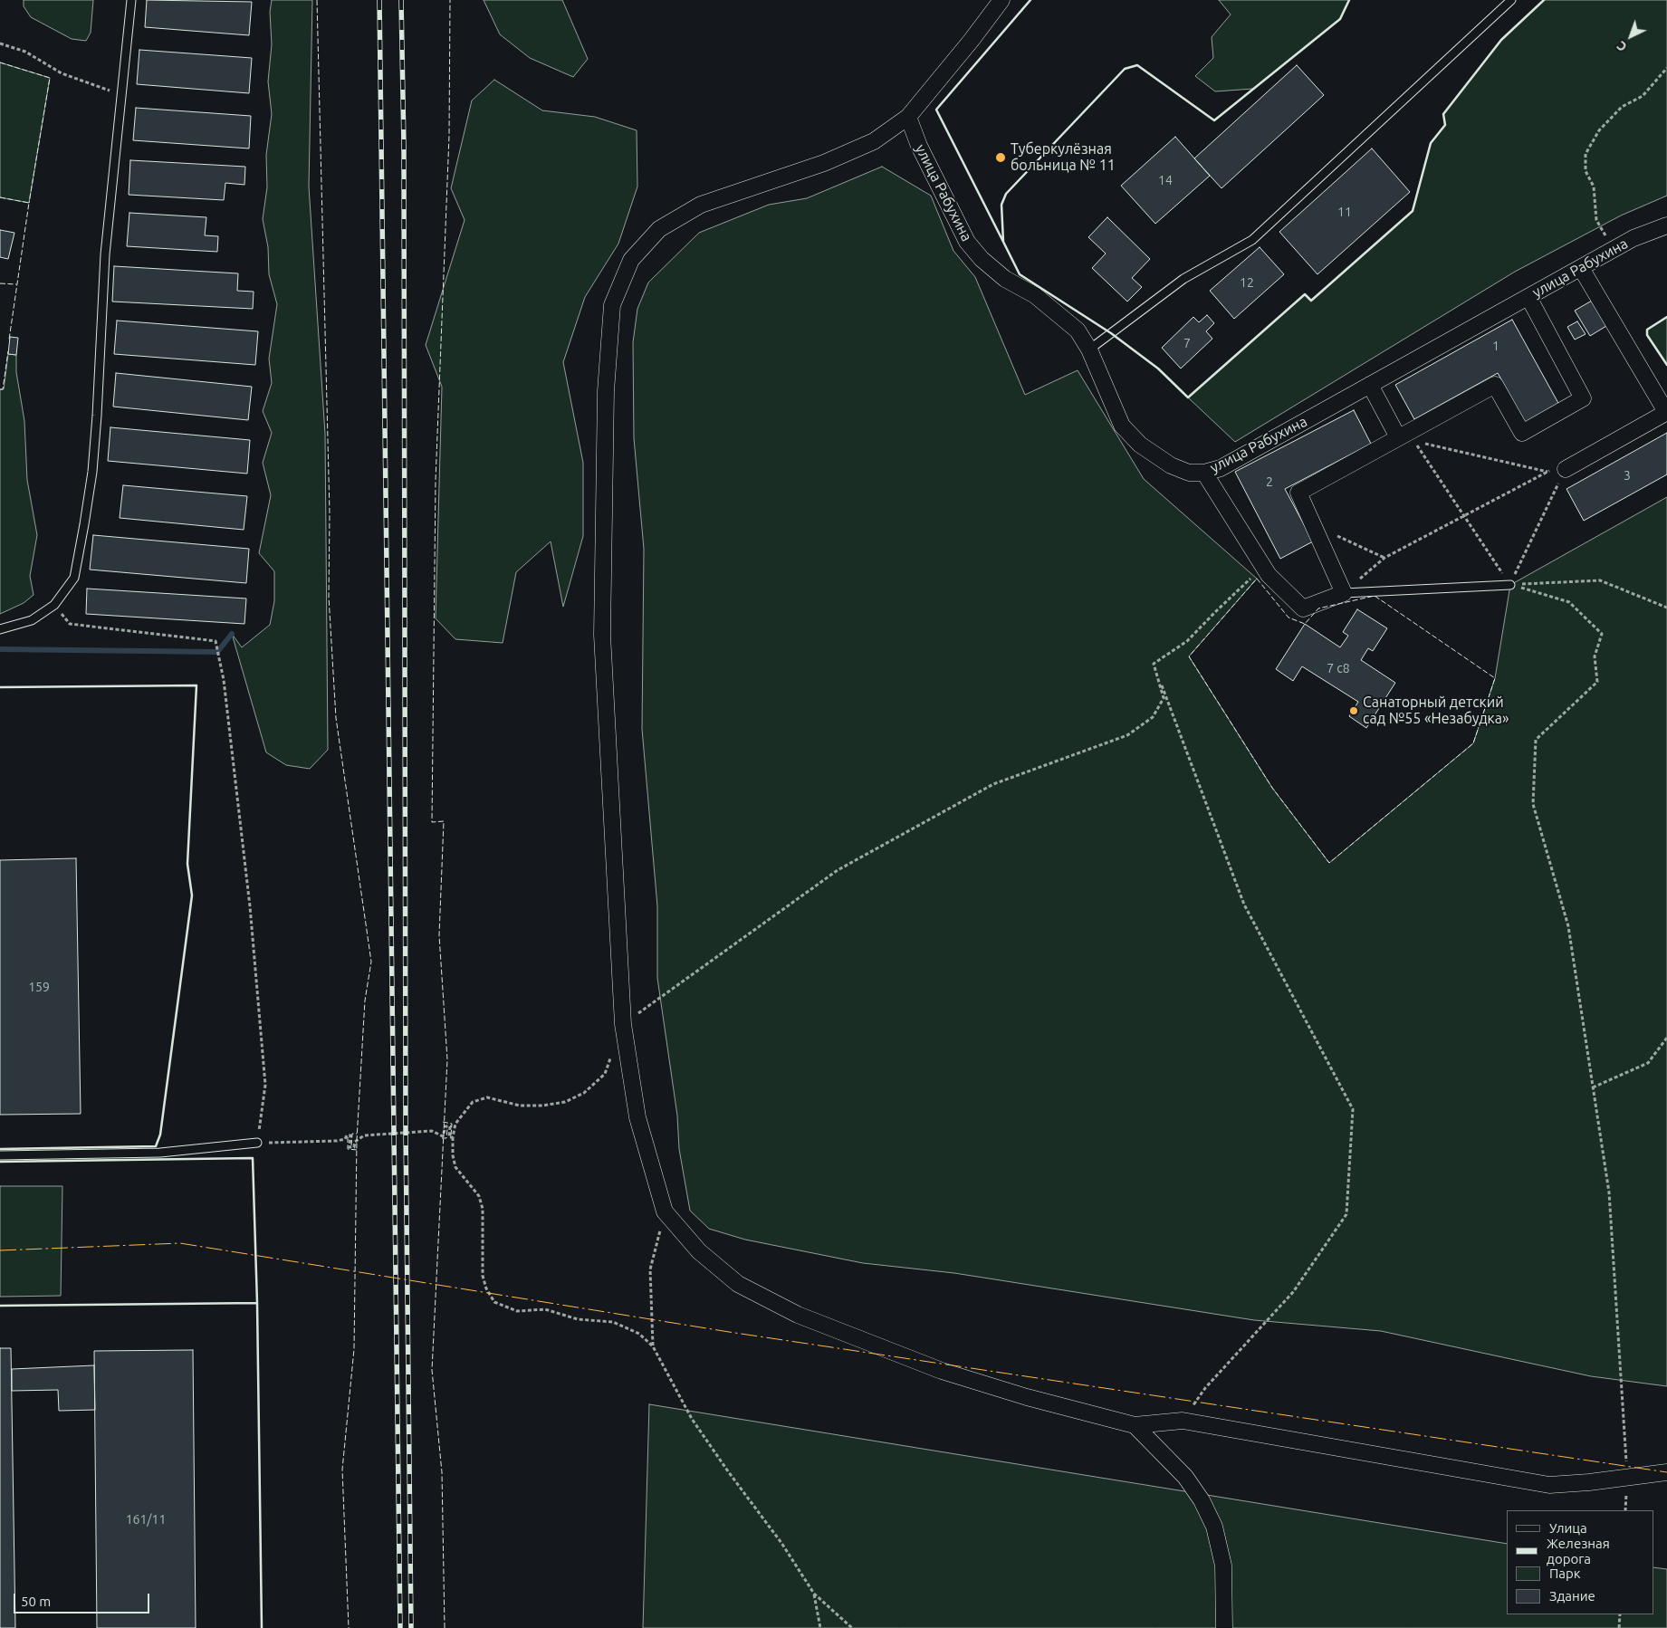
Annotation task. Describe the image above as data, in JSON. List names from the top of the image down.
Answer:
{
  "streets": {
    "street": ["улица Рабухина"]
  },
  "places": ["Туберкулёзная больница № 11", "Санаторный детский сад №55 «Незабудка»"],
  "house_numbers": [
    "14",
    "11",
    "12",
    "7",
    "1",
    "3",
    "2",
    "7 с8",
    "159",
    "161/11"
  ],
  "legend": [
    "Улица",
    "Железная дорога",
    "Парк",
    "Здание"
  ],
  "scale_bar": "50 m",
  "north": "bottom left"
}
